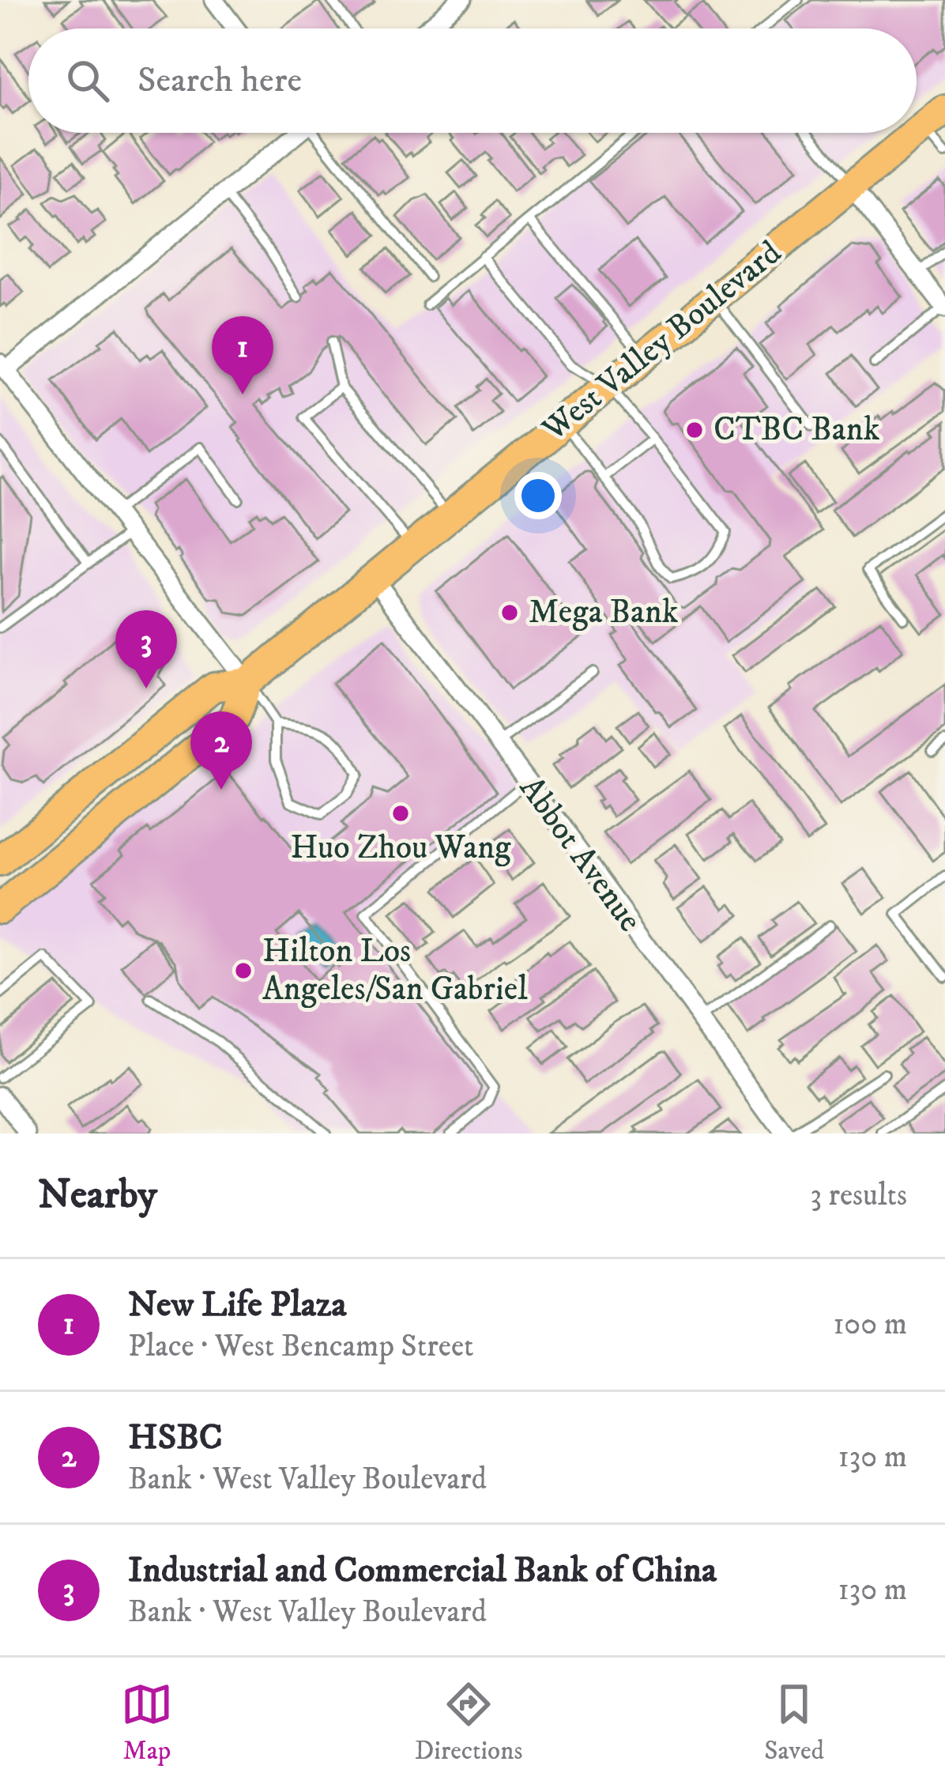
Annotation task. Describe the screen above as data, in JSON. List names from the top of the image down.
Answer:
{
  "streets": {
    "main road": ["West Valley Boulevard"],
    "street": ["Abbot Avenue"]
  },
  "crossings": [
    ["West Valley Boulevard", "Abbot Avenue"]
  ],
  "places": [
    "CTBC Bank",
    "Mega Bank",
    "Huo Zhou Wang",
    "Hilton Los Angeles/San Gabriel"
  ],
  "page": {
    "search": "Search here",
    "pins": ["1", "3", "2"],
    "heading": ["Nearby", "3 results"],
    "list": [
      {
        "mark": "1",
        "name": "New Life Plaza",
        "note": "Place · West Bencamp Street",
        "value": "100 m"
      },
      {
        "mark": "2",
        "name": "HSBC",
        "note": "Bank · West Valley Boulevard",
        "value": "130 m"
      },
      {
        "mark": "3",
        "name": "Industrial and Commercial Bank of China",
        "note": "Bank · West Valley Boulevard",
        "value": "130 m"
      }
    ],
    "nav": ["Map", "Directions", "Saved"]
  }
}
